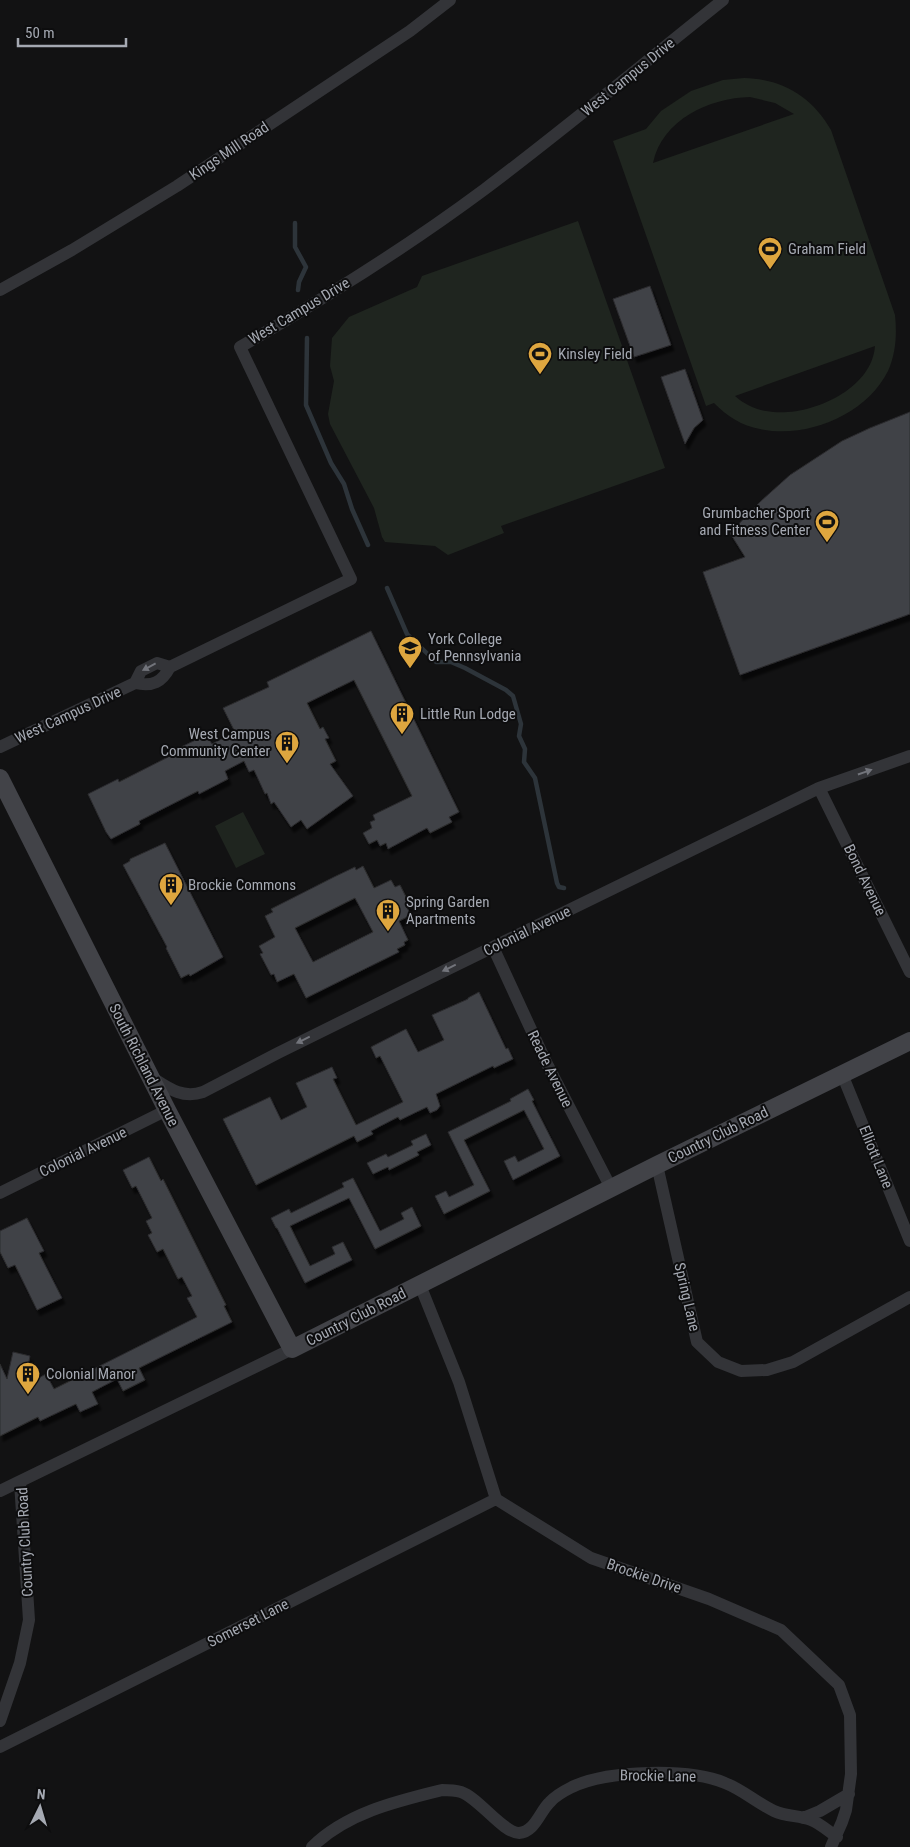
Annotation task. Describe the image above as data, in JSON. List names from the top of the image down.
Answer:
{
  "streets": {
    "main road": ["South Richland Avenue", "Country Club Road"],
    "street": [
      "West Campus Drive",
      "Kings Mill Road",
      "Bond Avenue",
      "Colonial Avenue",
      "Reade Avenue",
      "Elliott Lane",
      "Spring Lane",
      "Brockie Drive",
      "Somerset Lane",
      "Brockie Lane"
    ]
  },
  "crossings": [
    ["Bond Avenue", "Colonial Avenue"],
    ["Colonial Avenue", "South Richland Avenue"],
    ["Colonial Avenue", "Reade Avenue"],
    ["South Richland Avenue", "Country Club Road"],
    ["Reade Avenue", "Country Club Road"],
    ["Country Club Road", "Elliott Lane"],
    ["Country Club Road", "Spring Lane"],
    ["Brockie Drive", "Somerset Lane"],
    ["Brockie Drive", "Brockie Lane"]
  ],
  "places": {
    "sports": ["Graham Field", "Kinsley Field", "Grumbacher Sport and Fitness Center"],
    "school or university": ["York College of Pennsylvania"],
    "building": [
      "Little Run Lodge",
      "West Campus Community Center",
      "Brockie Commons",
      "Spring Garden Apartments",
      "Colonial Manor"
    ]
  },
  "scale_bar": "50 m",
  "north": "top"
}
